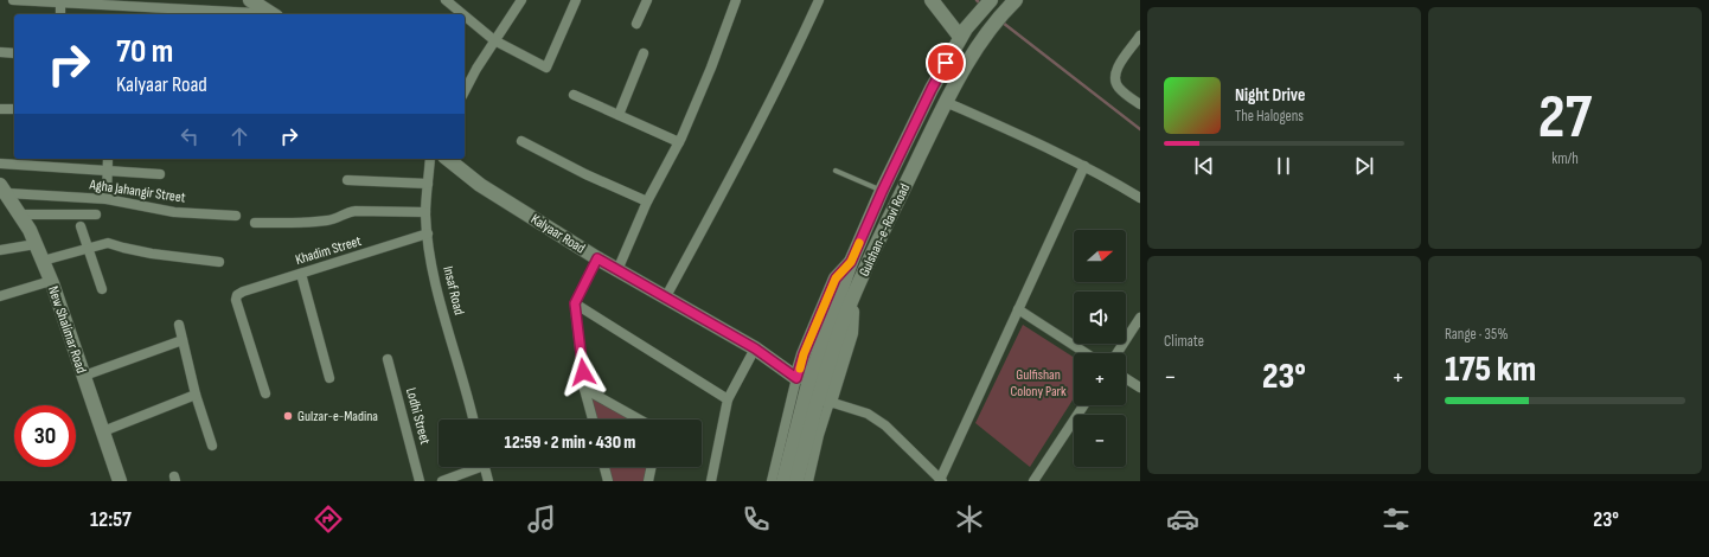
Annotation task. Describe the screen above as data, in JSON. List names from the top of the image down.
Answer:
{
  "streets": {
    "main road": ["Gulshan-e-Ravi Road", "Kalyaar Road", "New Shalimar Road"],
    "street": [
      "Agha Jahangir Street",
      "Khadim Street",
      "Insaf Road",
      "Lodhi Street"
    ]
  },
  "crossings": [
    ["Agha Jahangir Street", "New Shalimar Road"],
    ["Khadim Street", "Insaf Road"]
  ],
  "parks": ["Gulfishan Colony Park"],
  "places": ["Gulzar-e-Madina"],
  "north": "right",
  "page": {
    "tile": [
      ["27", "km/h"],
      "Climate",
      ["Range · 35%", "175 km"]
    ],
    "turn": ["70 m", "Kalyaar Road"],
    "song": ["Night Drive", "The Halogens"],
    "map_buttons": ["+", "−"],
    "heat": ["−", "23°", "+"],
    "limit": "30",
    "trip": "12:59 · 2 min · 430 m",
    "tabs": ["12:57", "23°"]
  }
}
